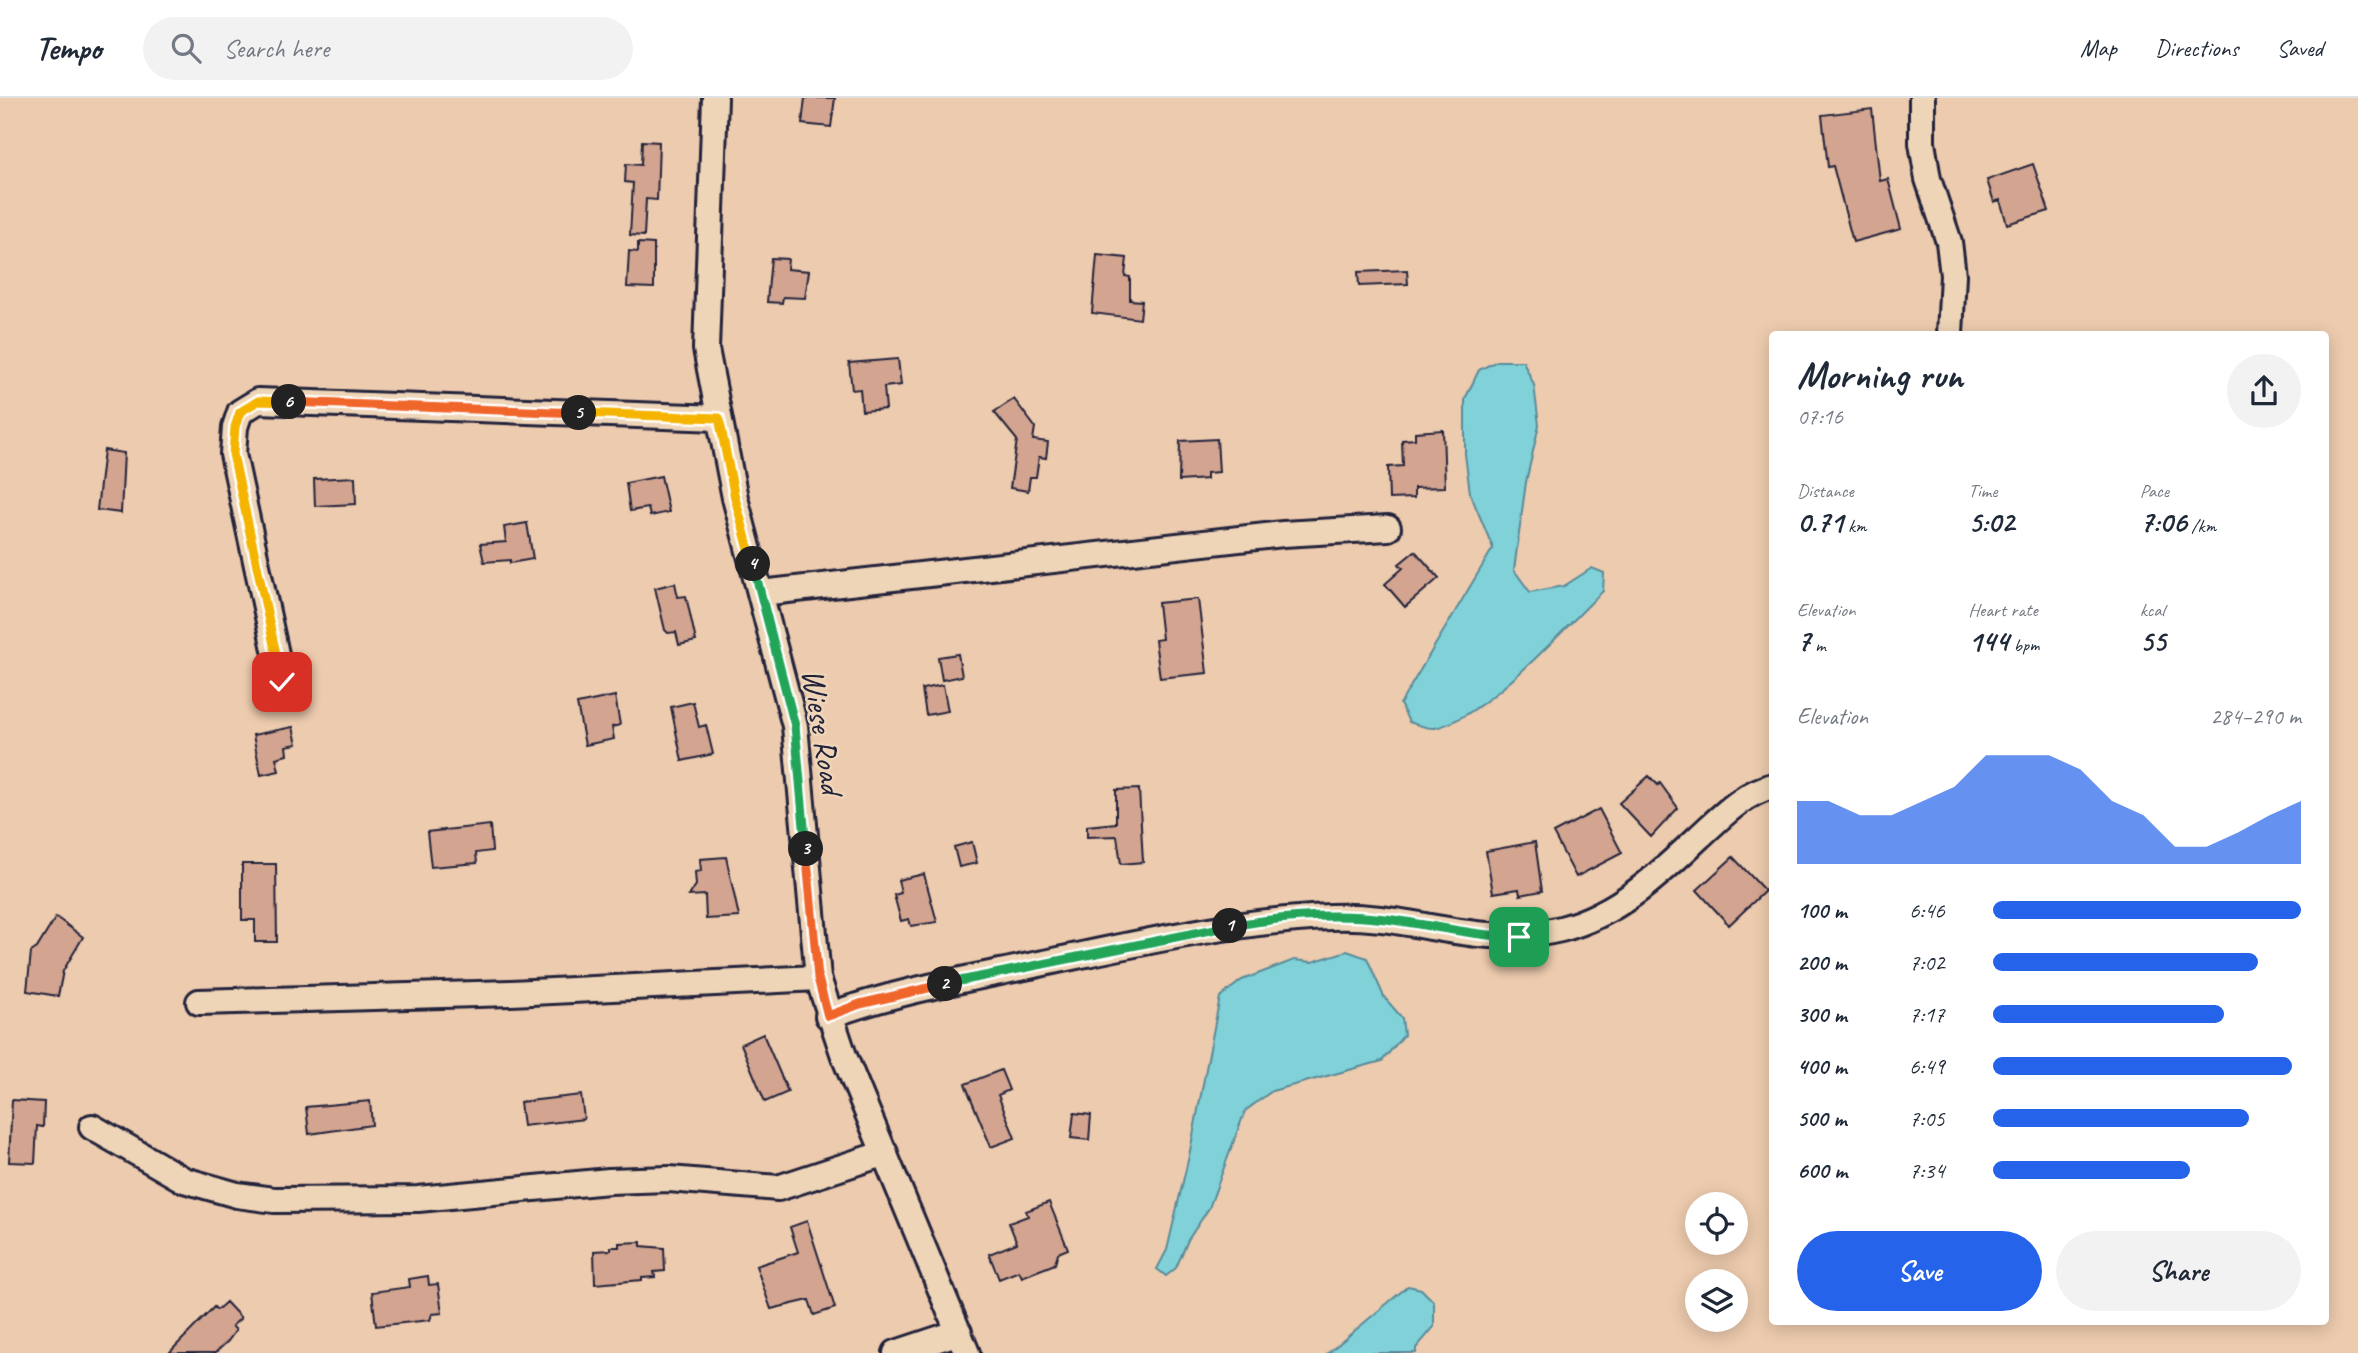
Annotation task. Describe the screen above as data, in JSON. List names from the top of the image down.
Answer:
{
  "streets": {
    "street": ["Wiese Road"]
  },
  "page": {
    "header": "Tempo",
    "search": "Search here",
    "nav": ["Map", "Directions", "Saved"],
    "heading": ["Morning run", "07:16"],
    "pins": [
      "6",
      "5",
      "4",
      "3",
      "1",
      "2"
    ],
    "stats": [
      ["Distance", "0.71 km"],
      ["Time", "5:02"],
      ["Pace", "7:06 /km"],
      ["Elevation", "7 m"],
      ["Heart rate", "144 bpm"],
      ["kcal", "55"]
    ],
    "chart": ["Elevation", "284–290 m"],
    "list": [
      {
        "name": "100 m",
        "note": "6:46"
      },
      {
        "name": "200 m",
        "note": "7:02"
      },
      {
        "name": "300 m",
        "note": "7:17"
      },
      {
        "name": "400 m",
        "note": "6:49"
      },
      {
        "name": "500 m",
        "note": "7:05"
      },
      {
        "name": "600 m",
        "note": "7:34"
      }
    ],
    "buttons": ["Save", "Share"]
  }
}
